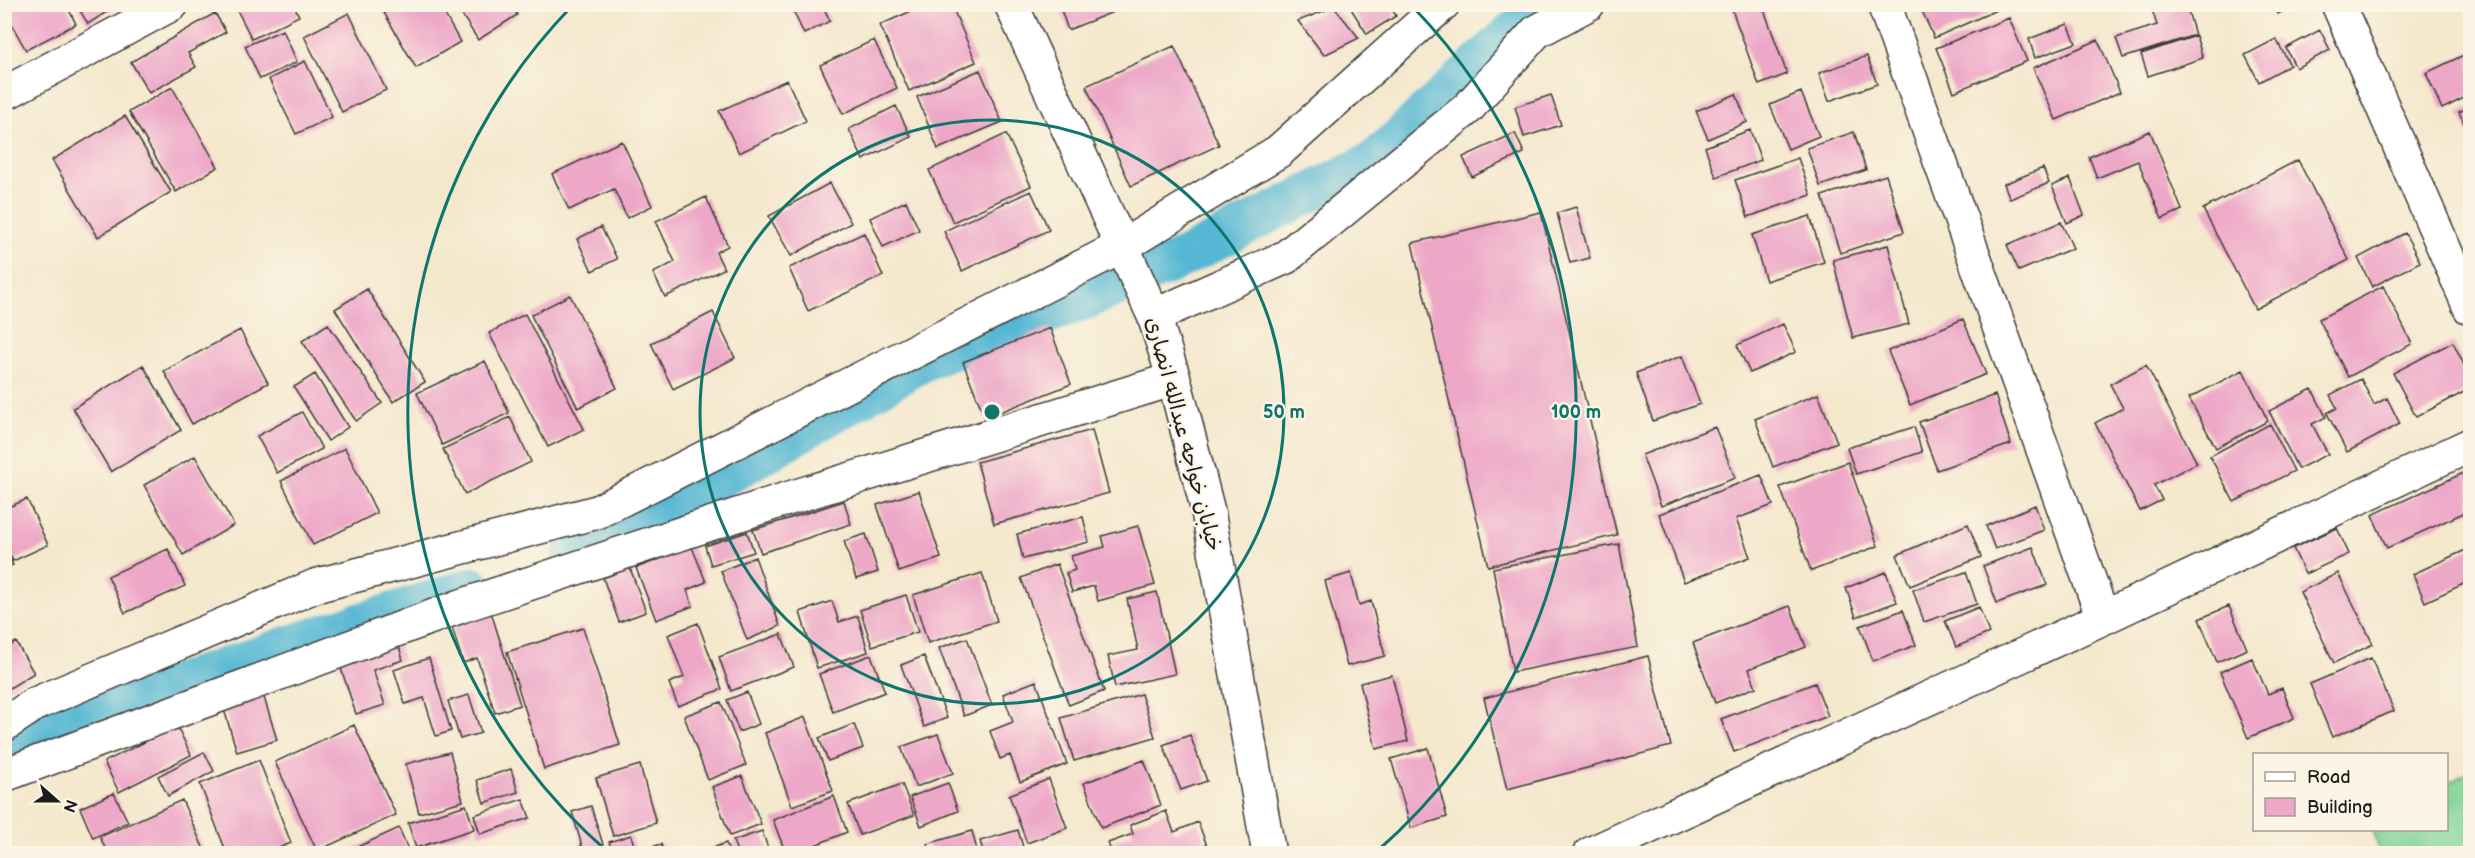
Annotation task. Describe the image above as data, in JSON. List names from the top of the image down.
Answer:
{
  "streets": {
    "street": ["خیابان خواجه عبدالله انصاری"]
  },
  "legend": ["Road", "Building"],
  "north": "right",
  "rings": ["50 m", "100 m"]
}
